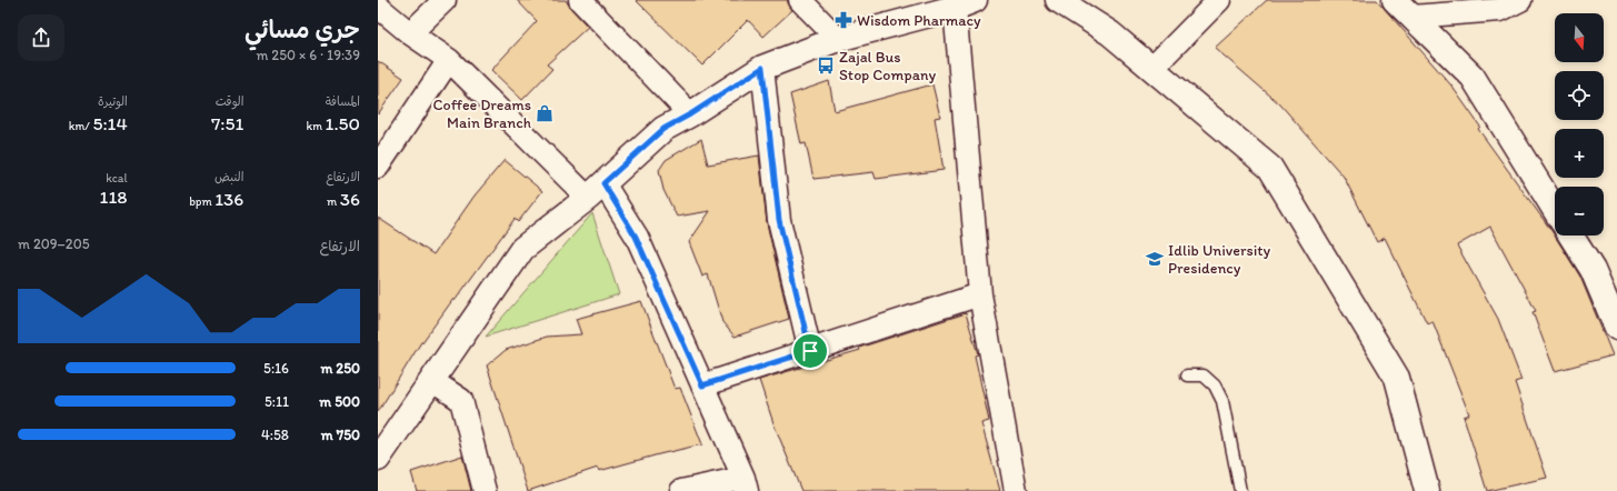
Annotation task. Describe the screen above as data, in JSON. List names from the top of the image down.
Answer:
{
  "places": {
    "pharmacy": ["Wisdom Pharmacy"],
    "bus stop": ["Zajal Bus Stop Company"],
    "shop": ["Coffee Dreams Main Branch"],
    "school or university": ["Idlib University Presidency"]
  },
  "north": "bottom",
  "page": {
    "heading": ["جري مسائي", "19:39 · 6 × 250 m"],
    "map_buttons": ["+", "−"],
    "stats": [
      ["المسافة", "1.50 km"],
      ["الوقت", "7:51"],
      ["الوتيرة", "5:14 /km"],
      ["الارتفاع", "36 m"],
      ["النبض", "136 bpm"],
      ["kcal", "118"]
    ],
    "chart": ["الارتفاع", "205–209 m"],
    "list": [
      {
        "name": "250 m",
        "note": "5:16"
      },
      {
        "name": "500 m",
        "note": "5:11"
      },
      {
        "name": "750 m",
        "note": "4:58"
      }
    ]
  }
}
